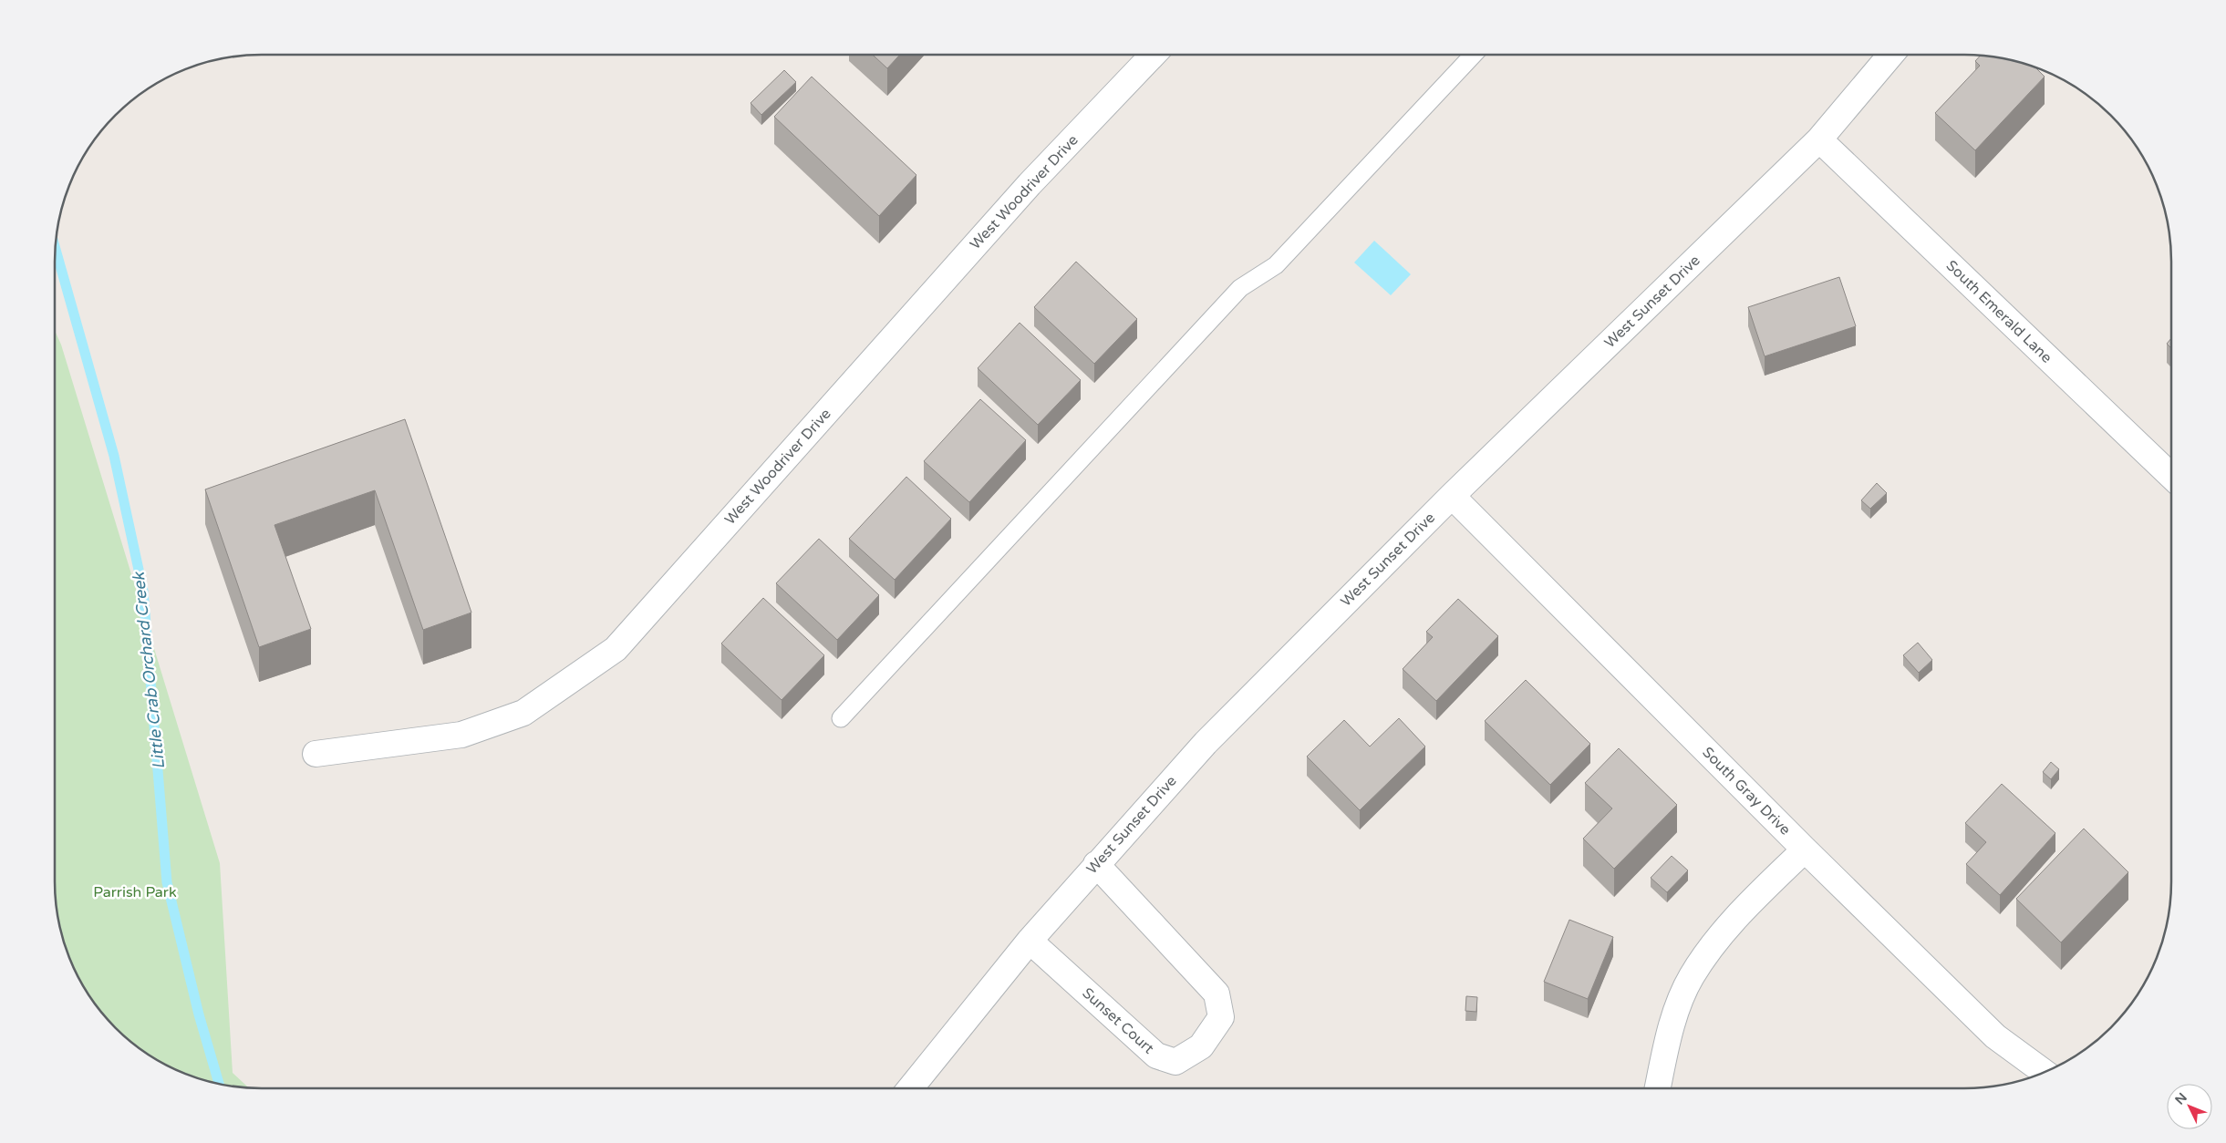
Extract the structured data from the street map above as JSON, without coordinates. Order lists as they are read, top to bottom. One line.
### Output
{"streets":{"street":["West Woodriver Drive","West Sunset Drive","South Emerald Lane","South Gray Drive","Sunset Court"]},"crossings":[["West Sunset Drive","South Emerald Lane"],["West Sunset Drive","South Gray Drive"],["West Sunset Drive","Sunset Court"]],"water":["Little Crab Orchard Creek"],"parks":["Parrish Park"],"north":"top left"}
